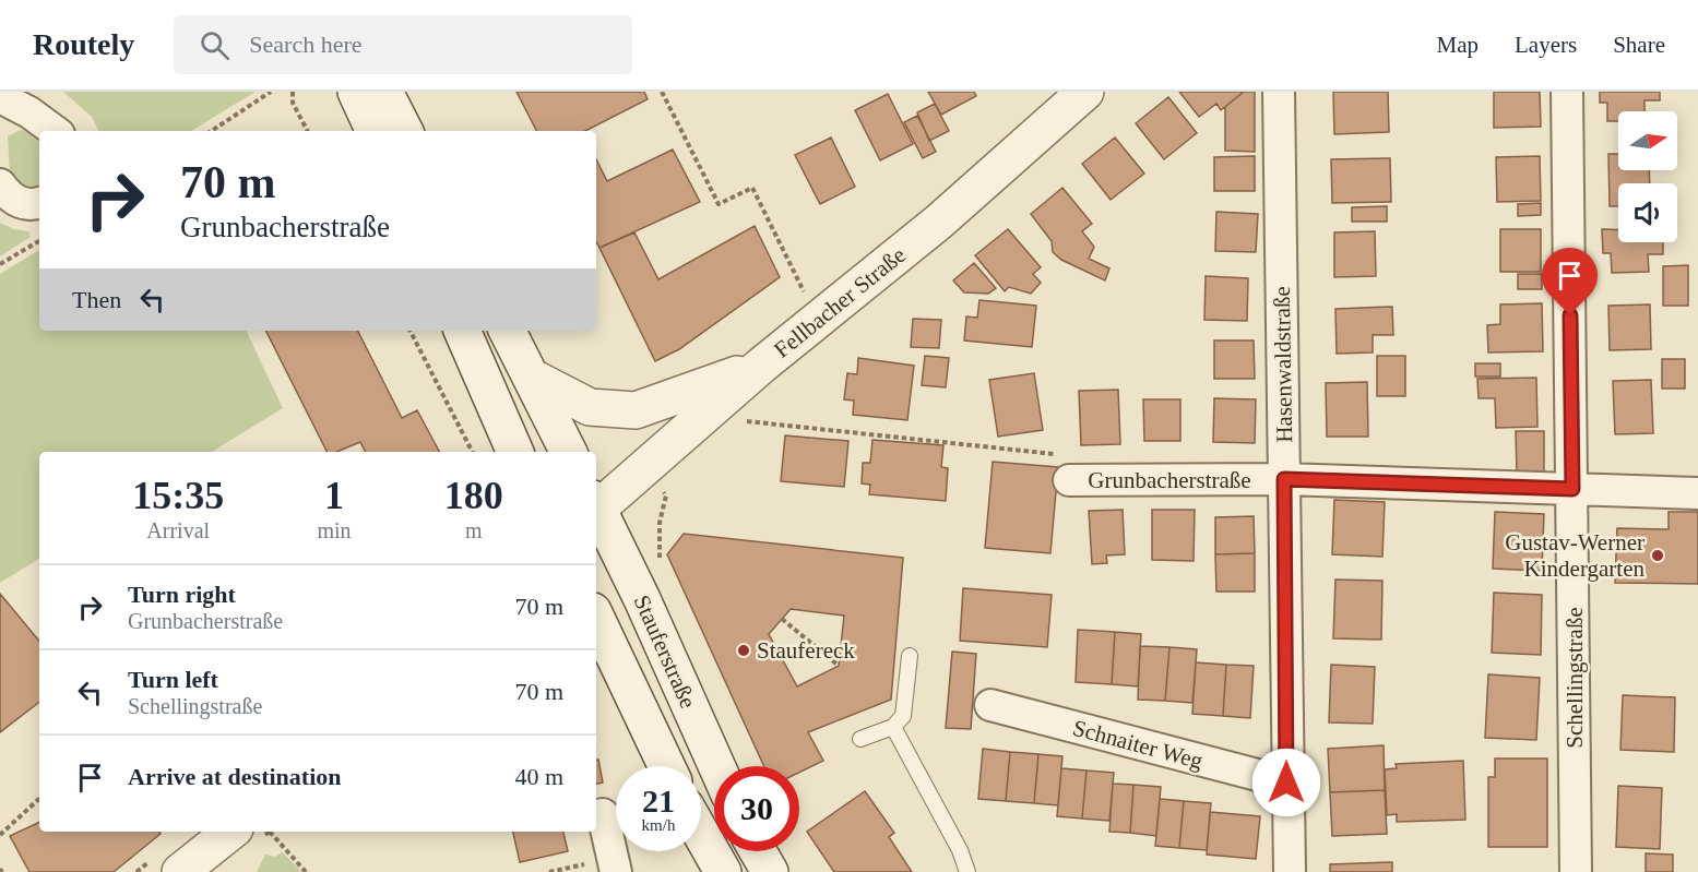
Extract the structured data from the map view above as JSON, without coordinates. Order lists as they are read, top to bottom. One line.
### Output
{"streets":{"main road":["Fellbacher Straße","Stauferstraße"],"street":["Hasenwaldstraße","Grunbacherstraße","Schellingstraße","Schnaiter Weg"]},"crossings":[["Fellbacher Straße","Grunbacherstraße"],["Hasenwaldstraße","Grunbacherstraße"],["Hasenwaldstraße","Schnaiter Weg"],["Grunbacherstraße","Schellingstraße"]],"places":["Gustav-Werner Kindergarten","Staufereck"],"north":"right","page":{"header":"Routely","search":"Search here","nav":["Map","Layers","Share"],"turn":["70 m","Grunbacherstraße"],"then":"Then","eta":["15:35","Arrival","1","min","180","m"],"list":[{"name":"Turn right","note":"Grunbacherstraße","value":"70 m"},{"name":"Turn left","note":"Schellingstraße","value":"70 m"},{"name":"Arrive at destination","value":"40 m"}],"speed":"21 km/h","limit":"30"}}
